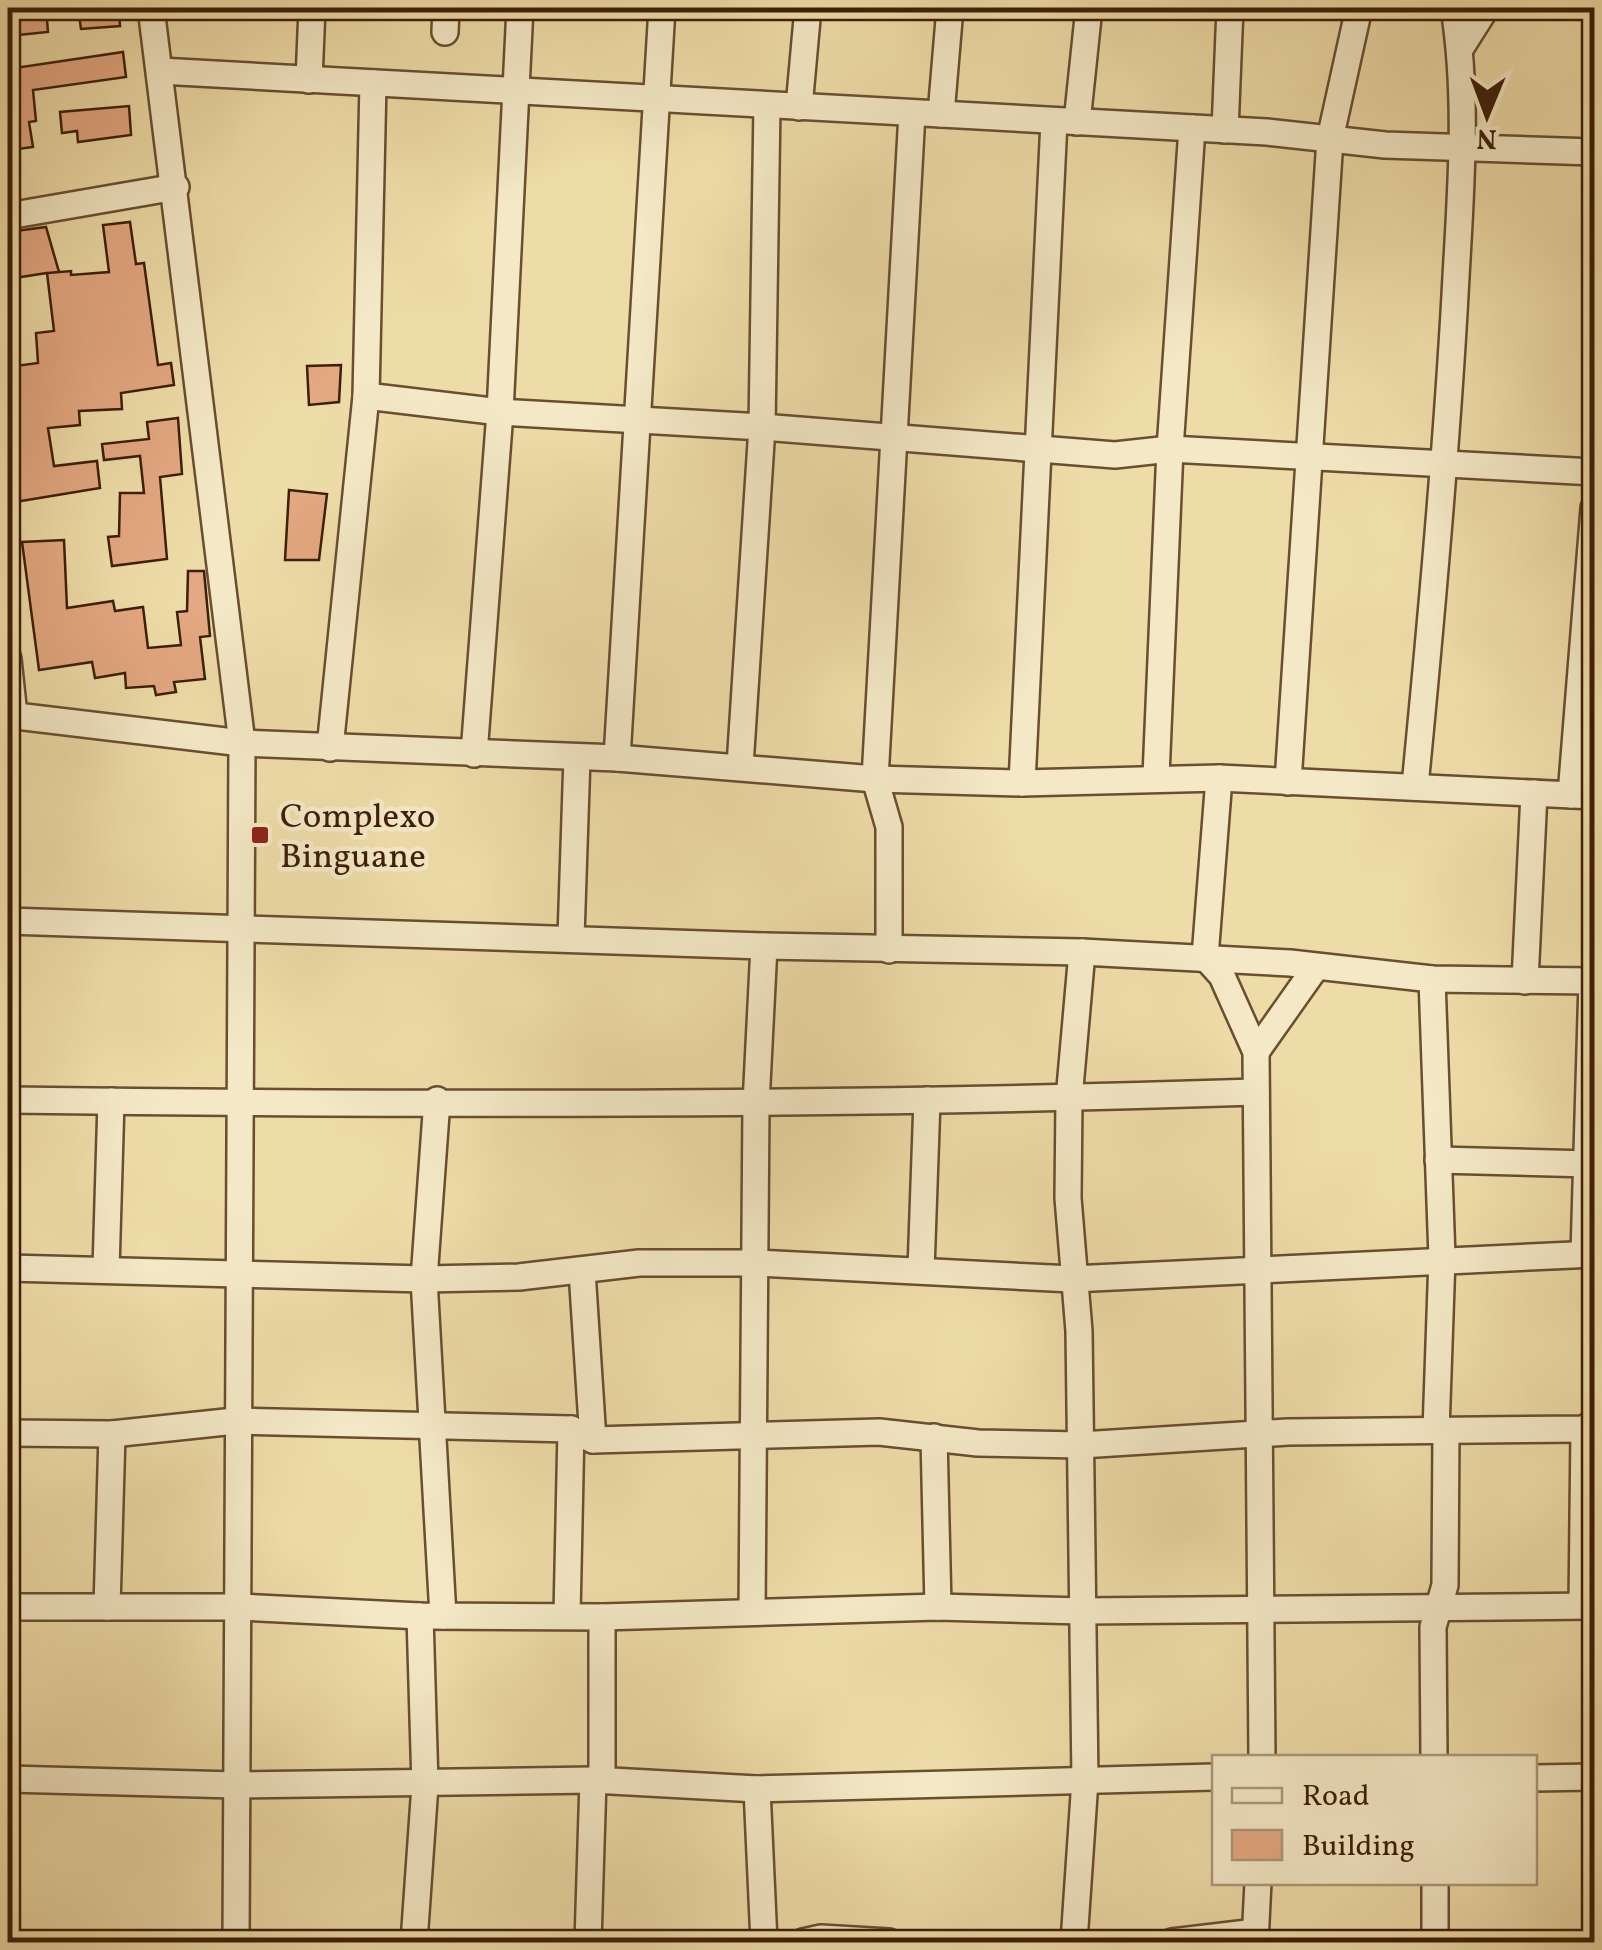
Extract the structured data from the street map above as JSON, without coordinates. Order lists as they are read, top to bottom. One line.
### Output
{"places":{"transit":["Complexo Binguane"]},"legend":["Road","Building"],"north":"bottom"}
